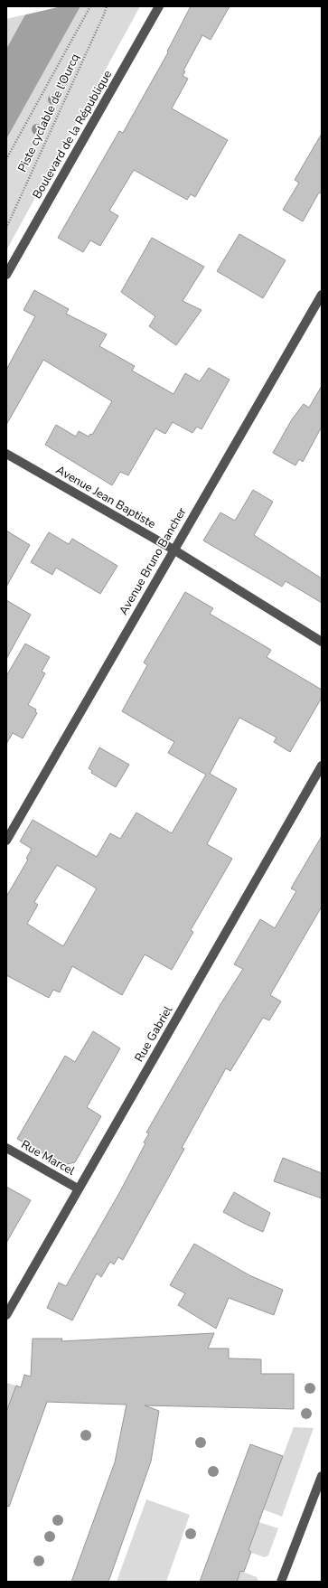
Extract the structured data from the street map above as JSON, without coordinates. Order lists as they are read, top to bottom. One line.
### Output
{"streets":{"street":["Boulevard de la République","Avenue Jean Baptiste","Avenue Bruno Bancher","Rue Gabriel","Rue Marcel"],"path":["Piste cyclable de l'Ourcq"]},"crossings":[["Avenue Jean Baptiste","Avenue Bruno Bancher"],["Rue Gabriel","Rue Marcel"]]}
